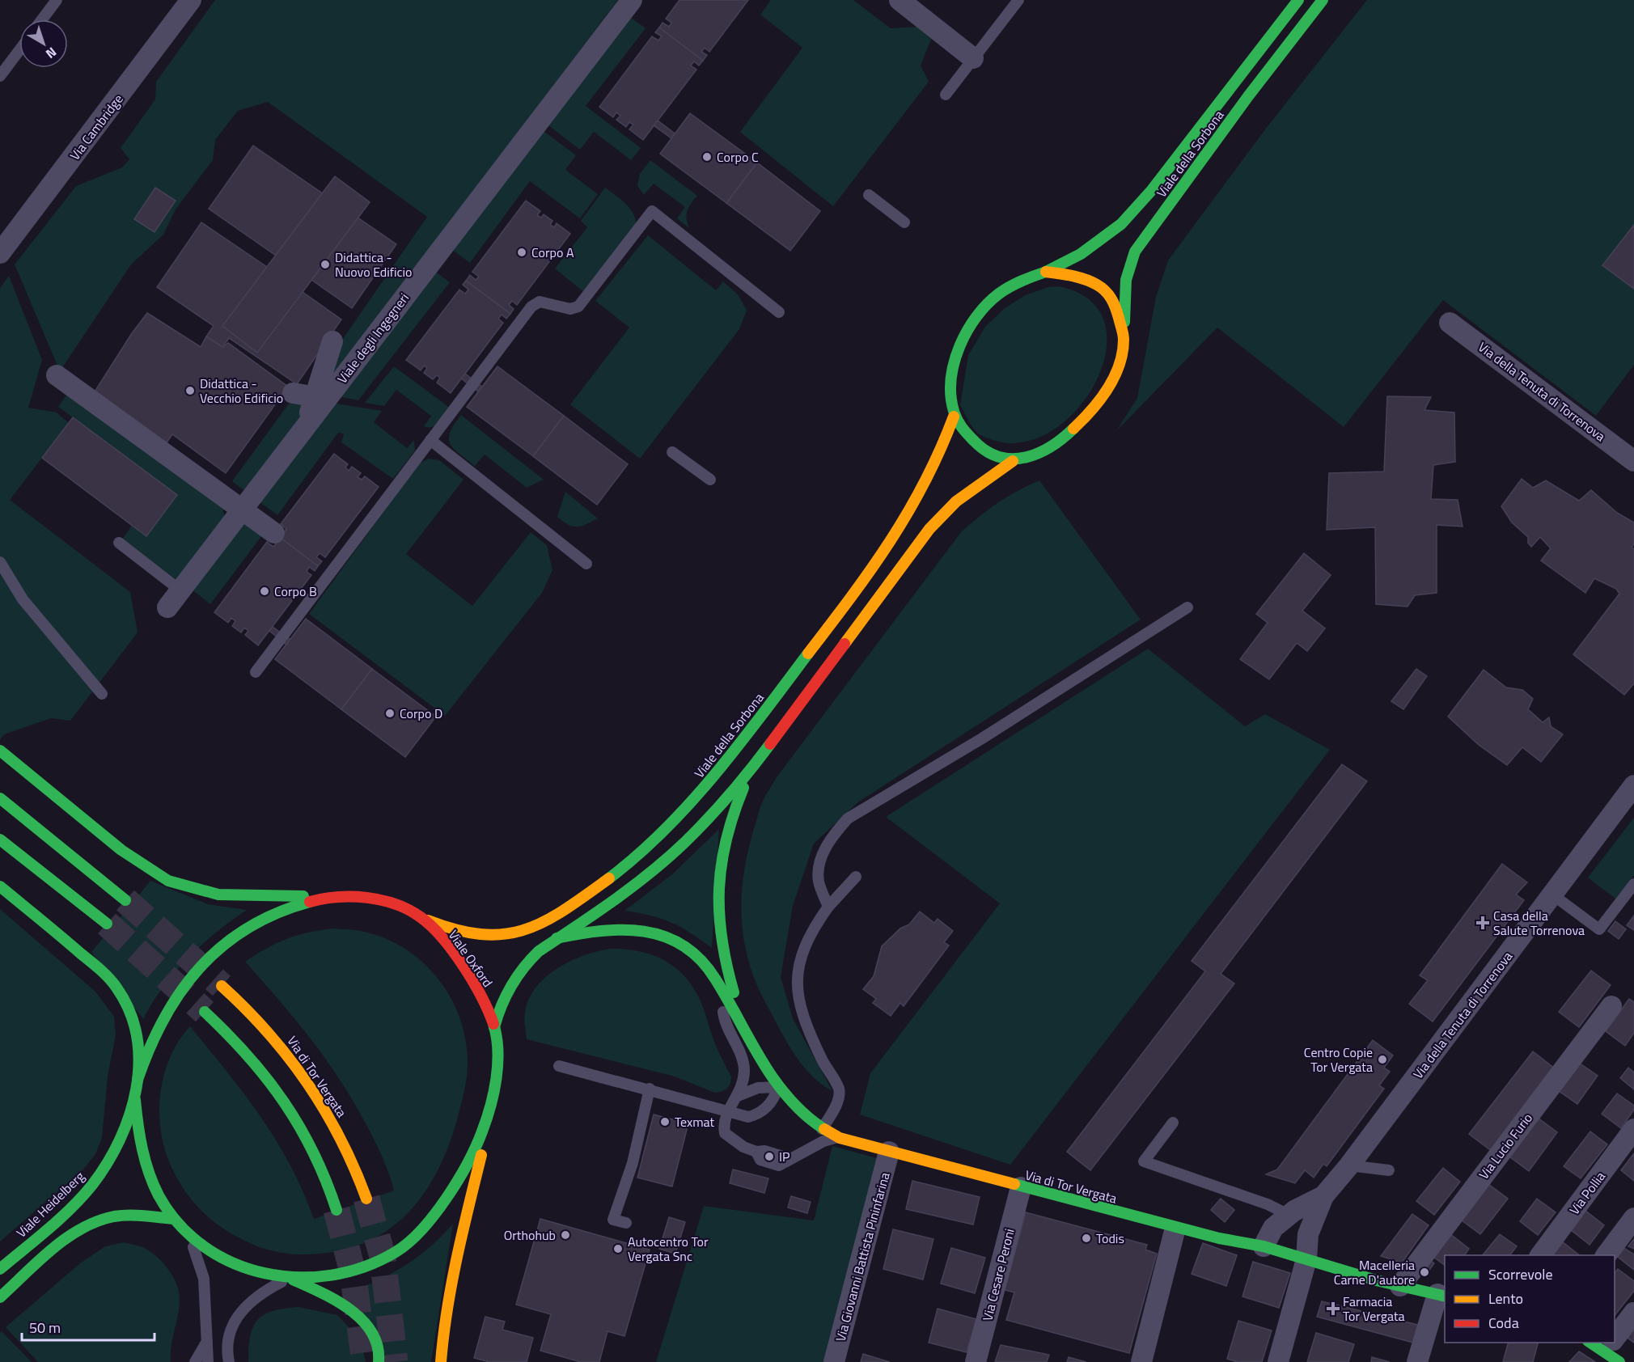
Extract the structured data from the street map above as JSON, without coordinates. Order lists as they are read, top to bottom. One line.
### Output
{"streets":{"street":["Via Cambridge","Viale della Sorbona","Viale degli Ingegneri","Via della Tenuta di Torrenova","Viale Oxford","Via di Tor Vergata","Via Lucio Furio","Via Pollia","Viale Heidelberg","Via Giovanni Battista Pininfarina","Via Cesare Peroni"]},"crossings":[["Viale della Sorbona","Viale Oxford"],["Via della Tenuta di Torrenova","Via di Tor Vergata"],["Via di Tor Vergata","Via Lucio Furio"],["Via di Tor Vergata","Via Giovanni Battista Pininfarina"],["Via di Tor Vergata","Via Cesare Peroni"]],"places":{"other":["Corpo C","Corpo A","Didattica - Nuovo Edificio","Didattica - Vecchio Edificio","Corpo B","Corpo D","Centro Copie Tor Vergata","Texmat","IP","Orthohub","Todis","Autocentro Tor Vergata Snc","Macelleria Carne D'autore"],"health":["Casa della Salute Torrenova","Farmacia Tor Vergata"]},"legend":["Scorrevole","Lento","Coda"],"scale_bar":"50 m","north":"bottom right"}
